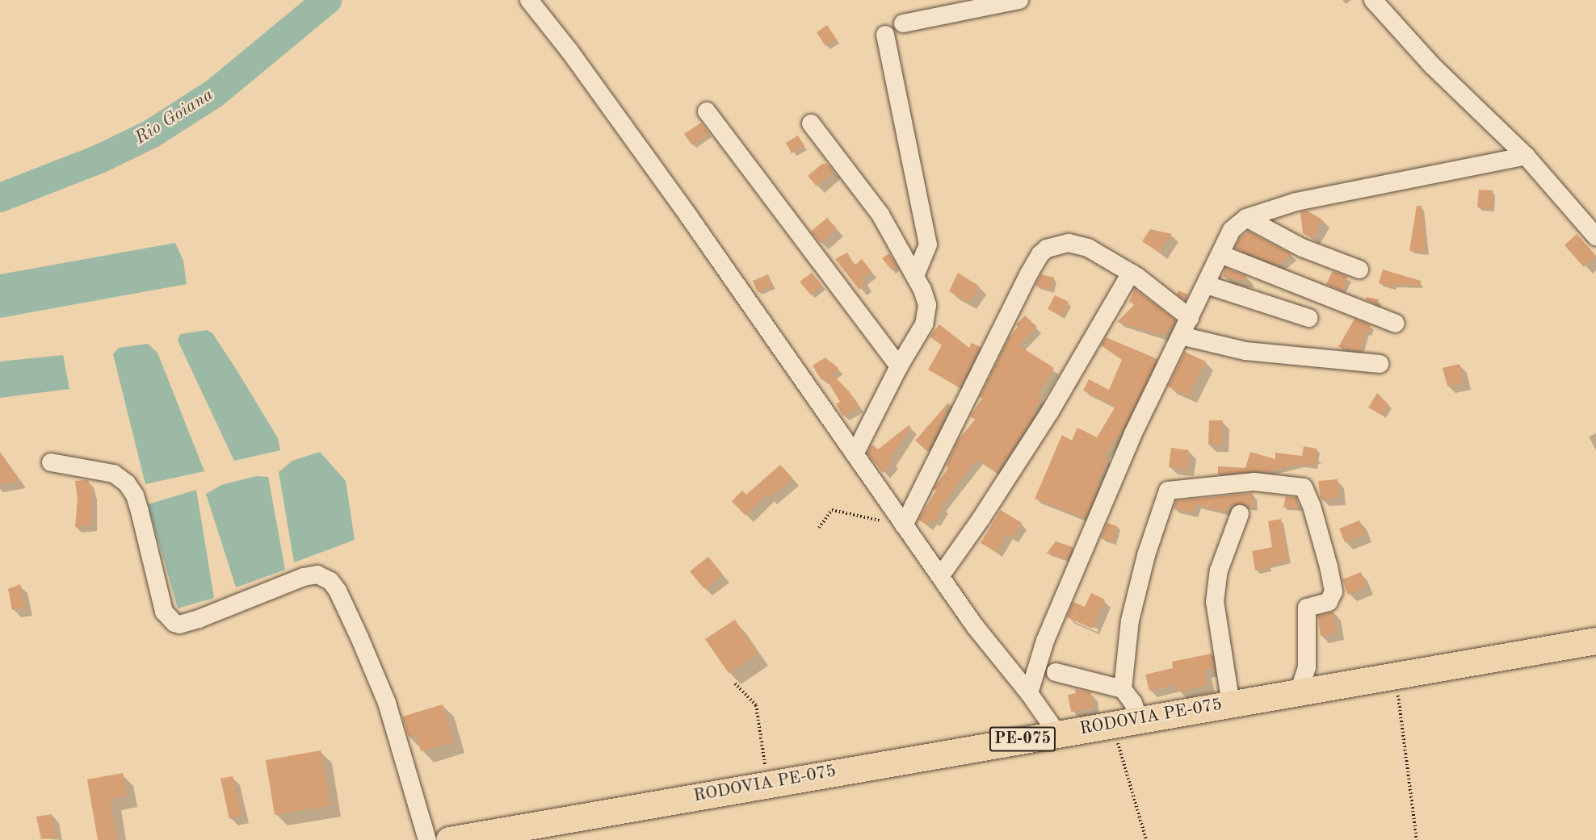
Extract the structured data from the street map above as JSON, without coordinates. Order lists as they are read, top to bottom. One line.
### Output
{"streets":{"main road":["RODOVIA PE-075","PE-075"]},"water":["Rio Goiana"]}
